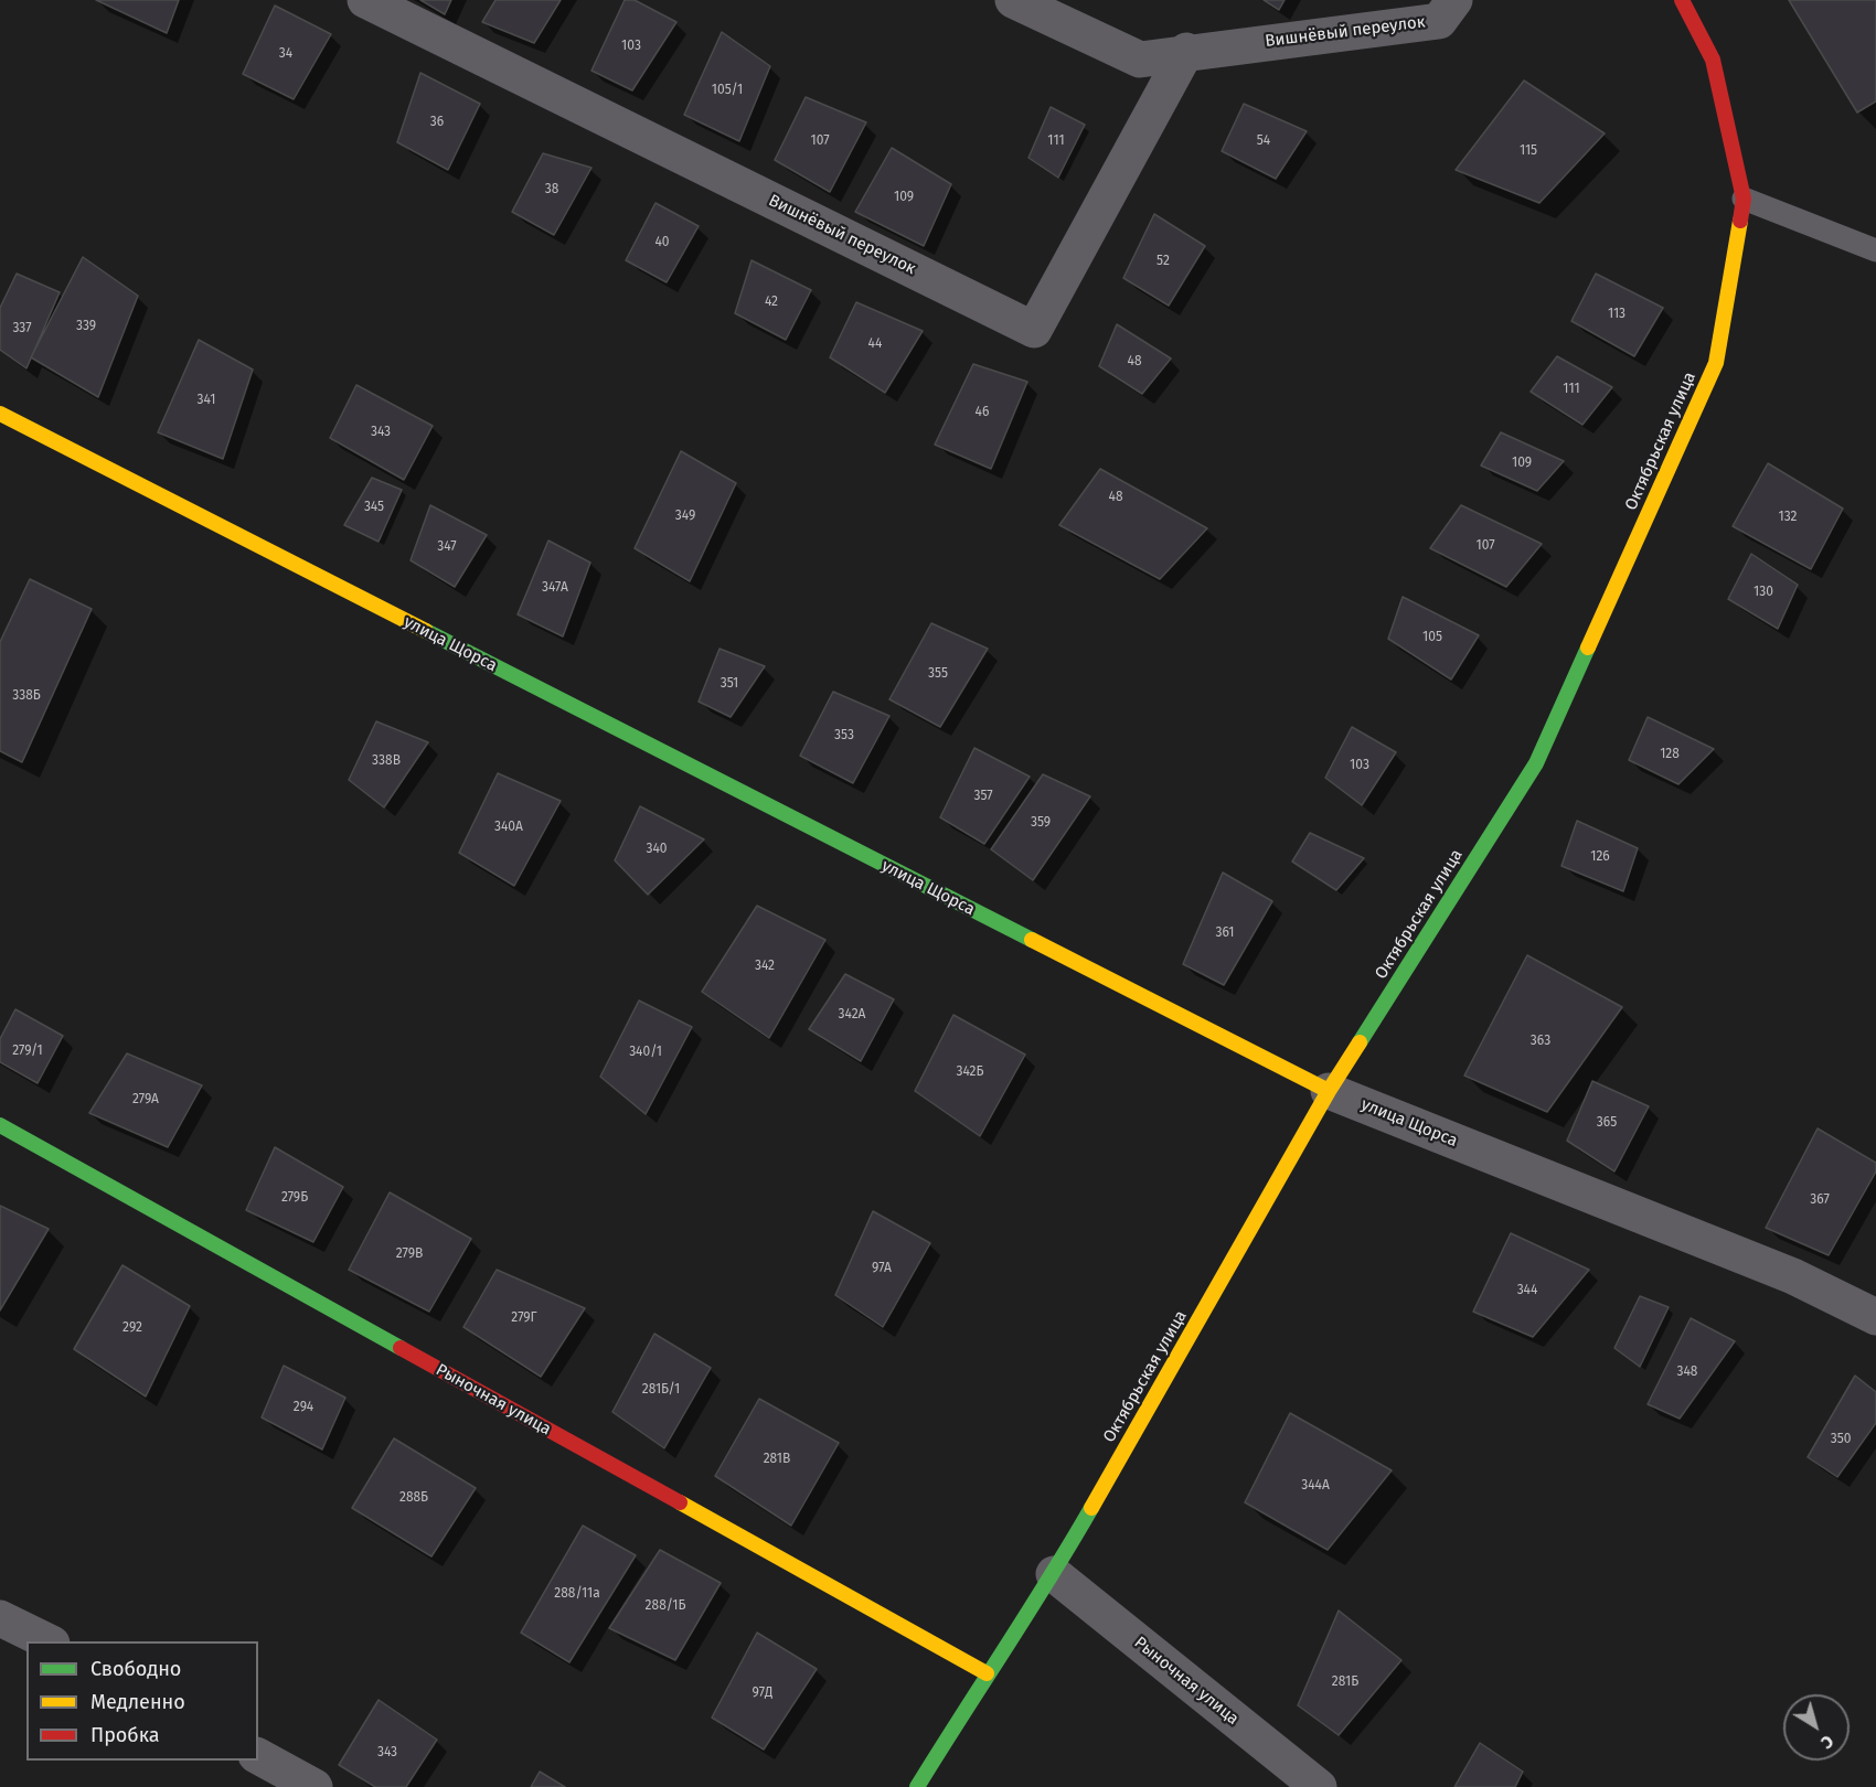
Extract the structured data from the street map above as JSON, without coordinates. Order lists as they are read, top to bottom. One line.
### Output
{"streets":{"street":["Вишнёвый переулок","Октябрьская улица","улица Щорса","Рыночная улица"]},"crossings":[["Октябрьская улица","улица Щорса"],["Октябрьская улица","Рыночная улица"]],"house_numbers":["103","34","105/1","36","107","111","54","115","38","109","40","52","42","113","339","337","44","48","111","341","46","343","109","48","345","349","132","107","347","347А","130","105","355","351","338Б","353","128","338В","103","357","359","340А","340","126","361","342","342А","363","279/1","340/1","342Б","279А","365","279Б","367","279В","97А","344","279Г","292","348","281Б/1","294","350","281В","344А","288Б","288/11а","288/1Б","281Б","97Д","343"],"legend":["Свободно","Медленно","Пробка"],"north":"bottom right"}
